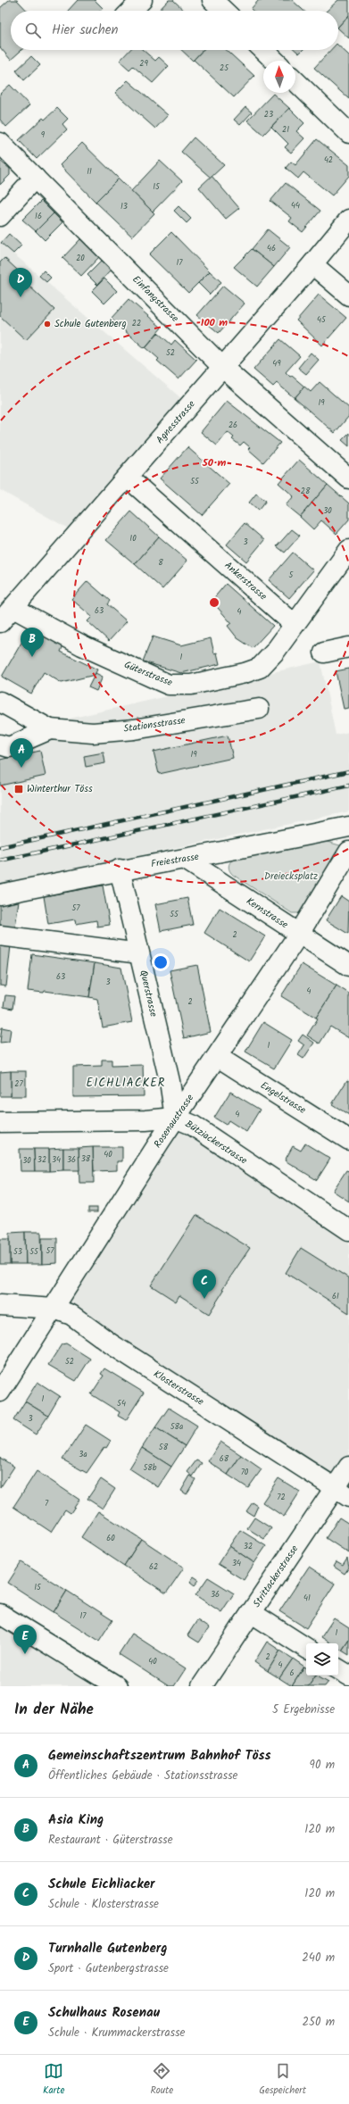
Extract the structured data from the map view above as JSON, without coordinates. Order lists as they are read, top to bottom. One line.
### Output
{"streets":{"street":["Einfangstrasse","Agnesstrasse","Ankerstrasse","Güterstrasse","Stationsstrasse","Freiestrasse","Kernstrasse","Querstrasse","Engelstrasse","Rosenaustrasse","Bütziackerstrasse","Klosterstrasse","Strittackerstrasse"]},"crossings":[["Einfangstrasse","Agnesstrasse"],["Agnesstrasse","Ankerstrasse"],["Agnesstrasse","Güterstrasse"],["Ankerstrasse","Güterstrasse"],["Freiestrasse","Kernstrasse"],["Freiestrasse","Querstrasse"],["Kernstrasse","Rosenaustrasse"],["Querstrasse","Rosenaustrasse"],["Querstrasse","Bütziackerstrasse"],["Engelstrasse","Rosenaustrasse"],["Rosenaustrasse","Bütziackerstrasse"],["Rosenaustrasse","Klosterstrasse"],["Klosterstrasse","Strittackerstrasse"]],"districts":["EICHLIACKER"],"parks":["Dreiecksplatz"],"places":{"other":["Schule Gutenberg"],"transit":["Winterthur Töss"]},"house_numbers":["29","25","23","21","9","42","11","15","44","13","16","46","20","17","45","22","52","49","19","26","55","28","30","10","3","8","5","63","4","1","19","57","55","2","63","3","4","2","1","27","4","40","38","32","34","36","30","57","53","55","61","52","1","54","3","58a","58","3a","68","58b","70","72","7","60","32","34","62","15","36","41","17","1","2","40","4","6"],"north":"top","page":{"search":"Hier suchen","pins":["D","B","A","C","E"],"heading":["In der Nähe","5 Ergebnisse"],"list":[{"mark":"A","name":"Gemeinschaftszentrum Bahnhof Töss","note":"Öffentliches Gebäude · Stationsstrasse","value":"90 m"},{"mark":"B","name":"Asia King","note":"Restaurant · Güterstrasse","value":"120 m"},{"mark":"C","name":"Schule Eichliacker","note":"Schule · Klosterstrasse","value":"120 m"},{"mark":"D","name":"Turnhalle Gutenberg","note":"Sport · Gutenbergstrasse","value":"240 m"},{"mark":"E","name":"Schulhaus Rosenau","note":"Schule · Krummackerstrasse","value":"250 m"}],"nav":["Karte","Route","Gespeichert"]},"rings":["100 m","50 m"]}
